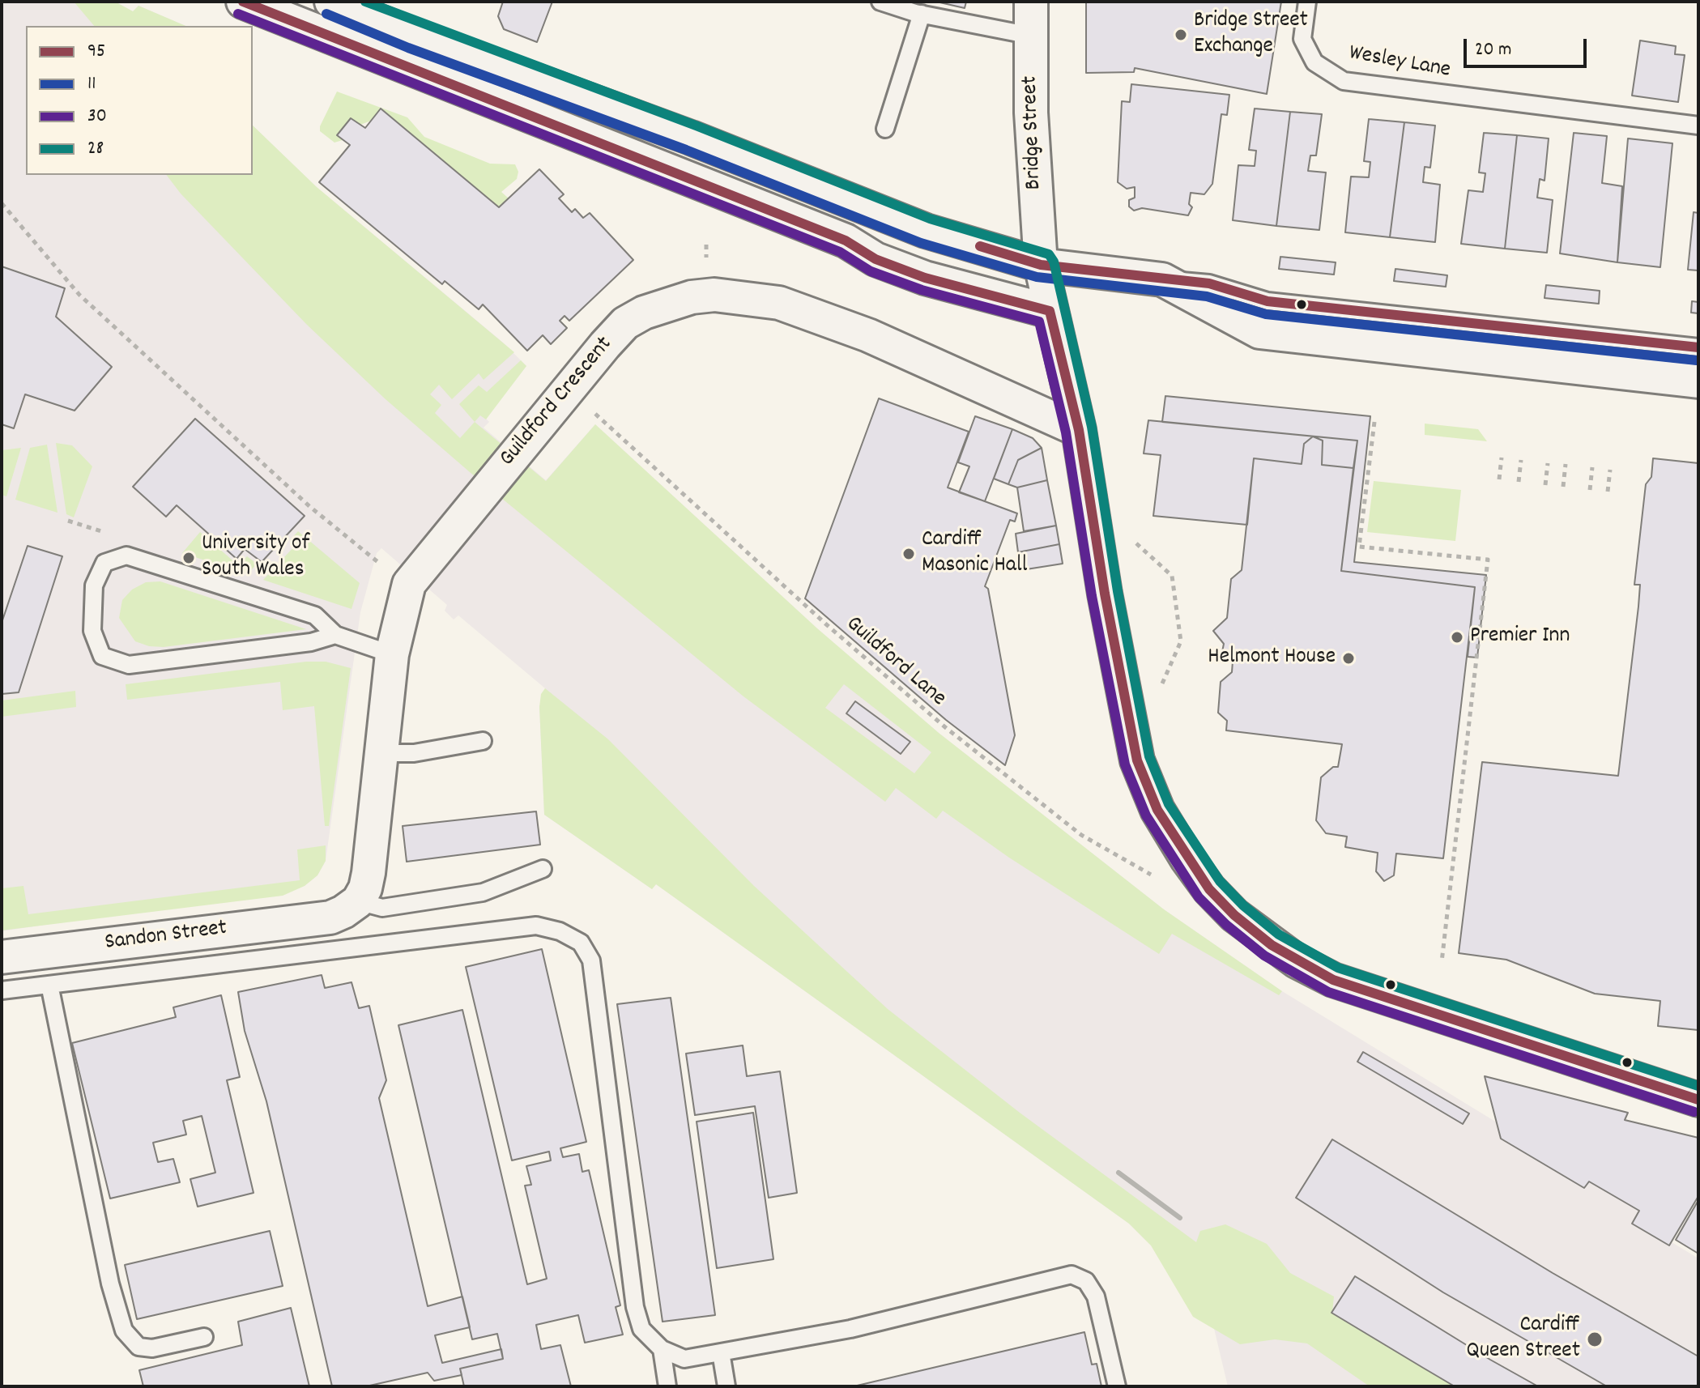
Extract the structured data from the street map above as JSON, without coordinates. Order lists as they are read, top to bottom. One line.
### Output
{"streets":{"street":["Bridge Street","Guildford Crescent","Sandon Street"],"lane":["Wesley Lane"],"path":["Guildford Lane"]},"crossings":[["Bridge Street","Guildford Crescent"],["Guildford Crescent","Guildford Lane"],["Guildford Crescent","Sandon Street"]],"places":["Bridge Street Exchange","Cardiff Masonic Hall","University of South Wales","Premier Inn","Helmont House","Cardiff Queen Street"],"lines":["transit line 95","transit line 28","transit line 11","transit line 30"],"legend":["95","11","30","28"],"scale_bar":"20 m"}
